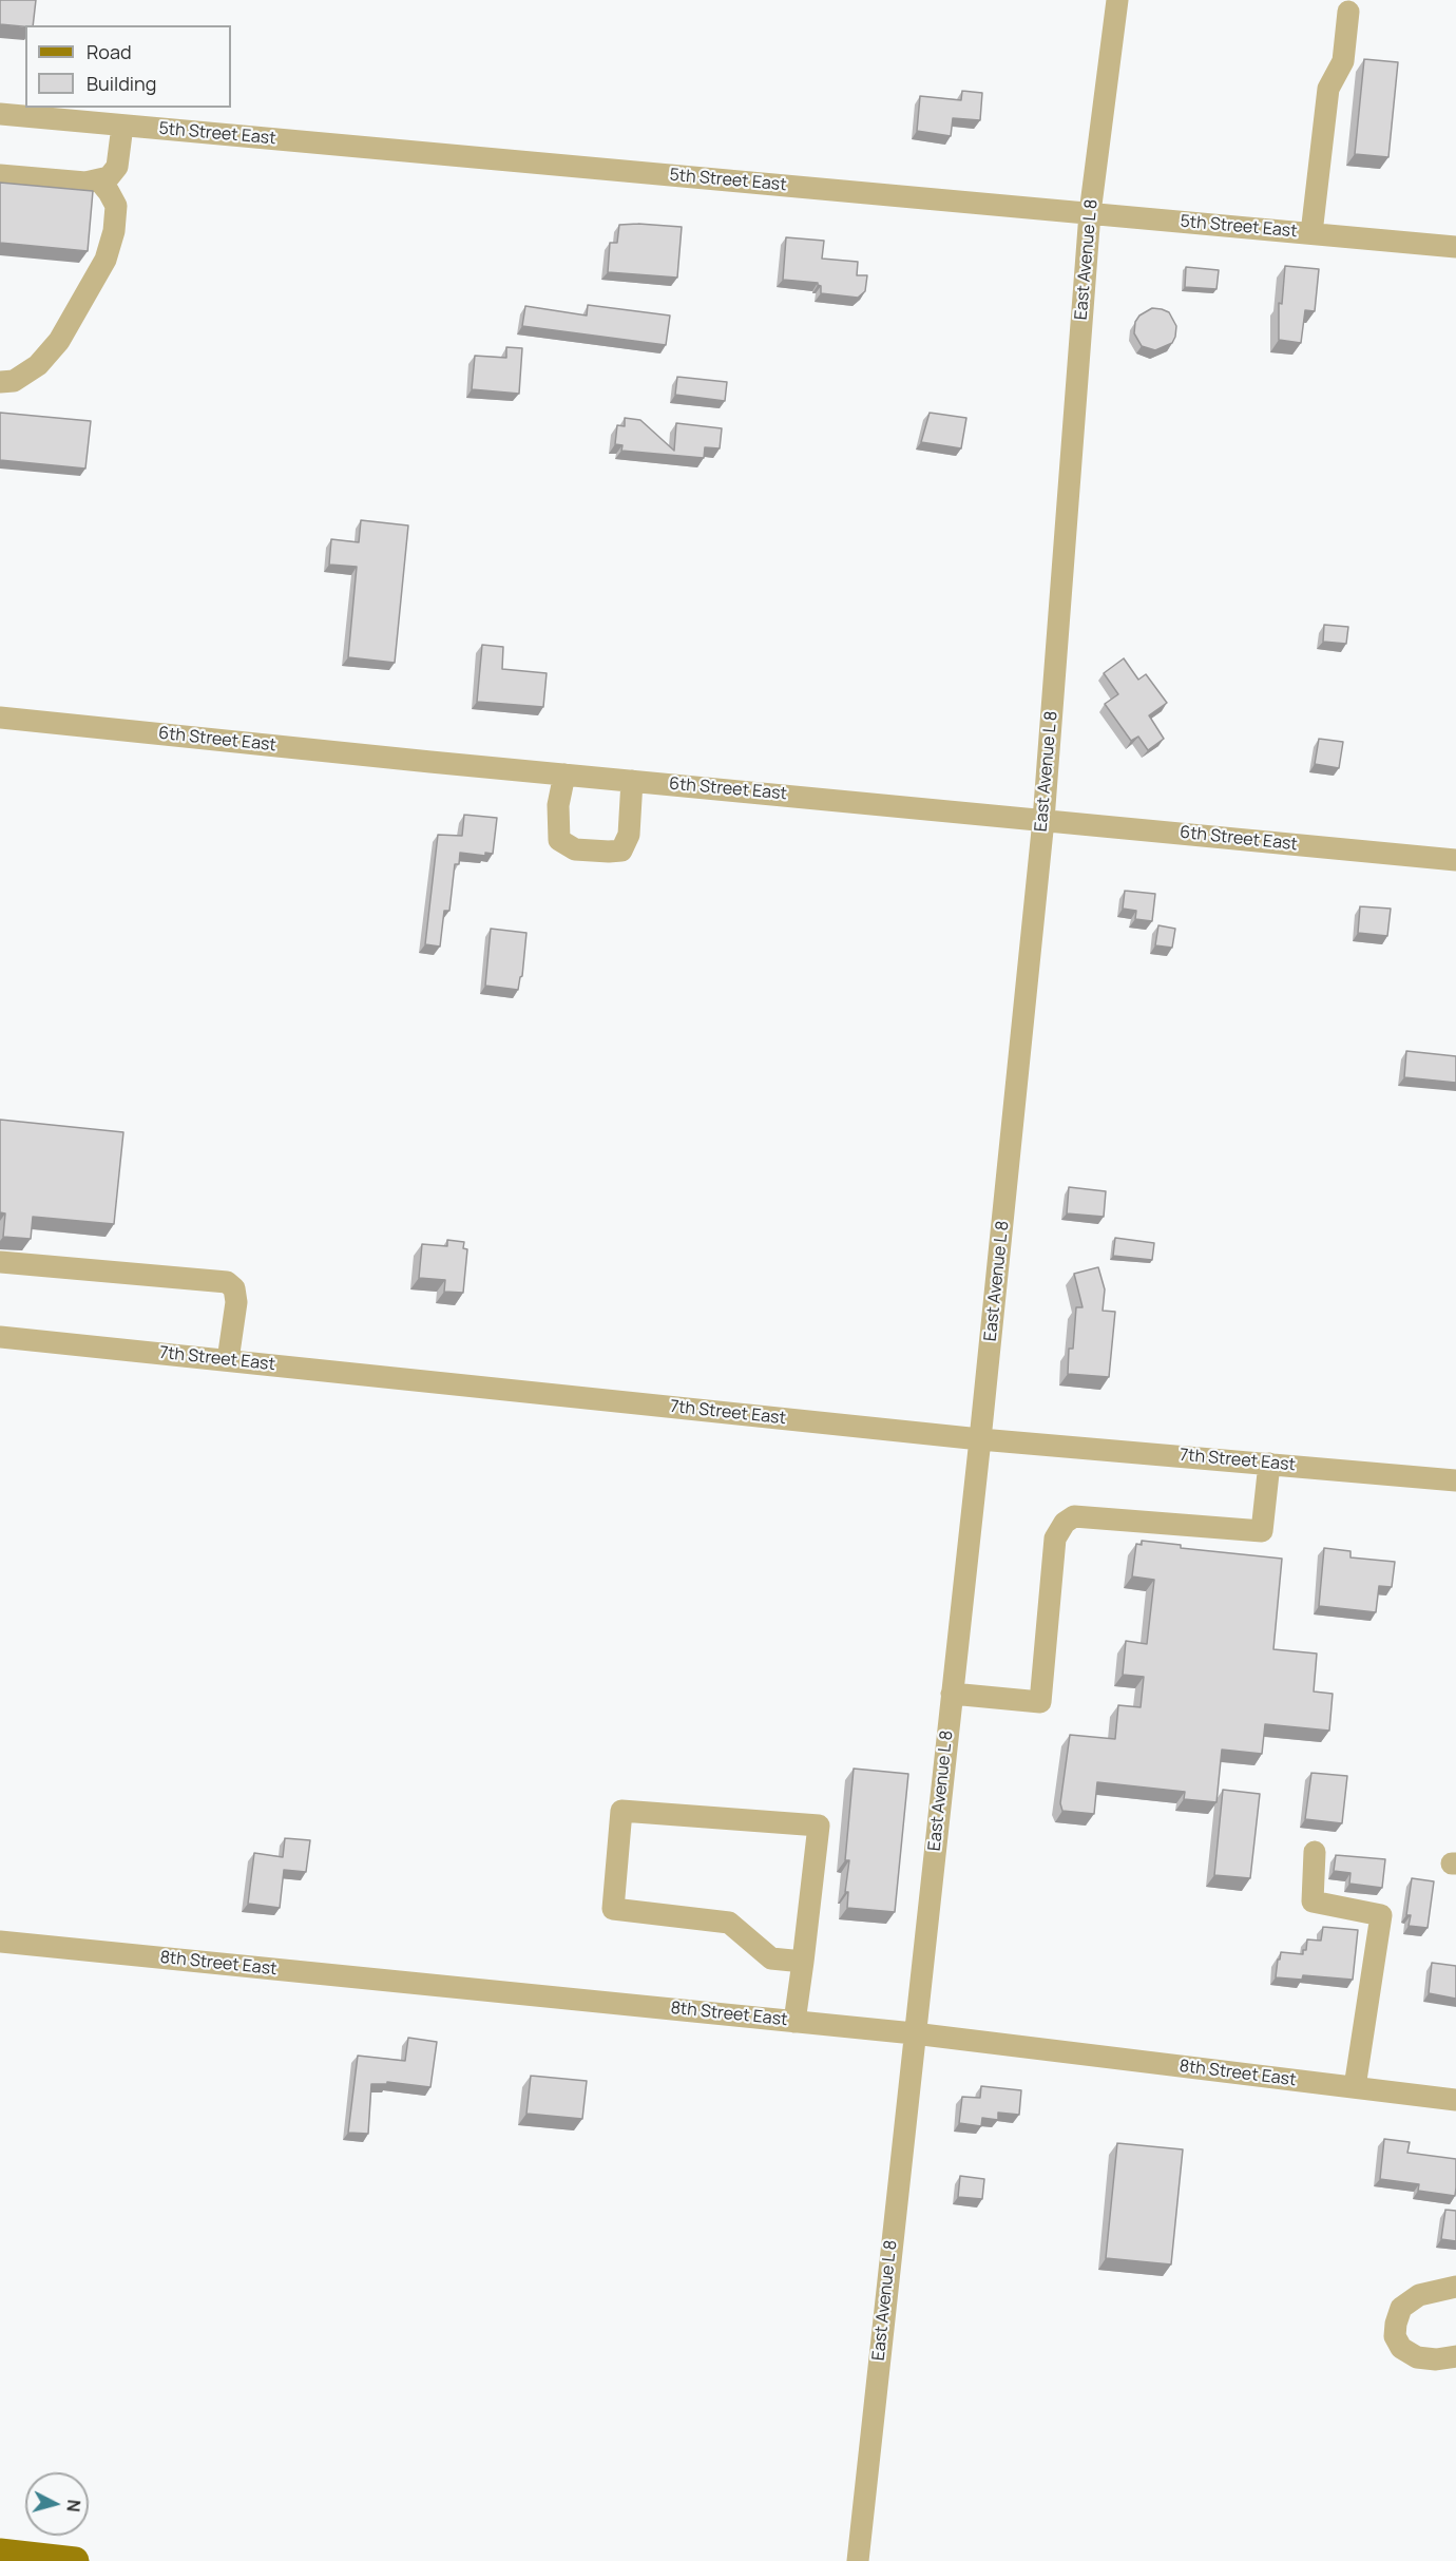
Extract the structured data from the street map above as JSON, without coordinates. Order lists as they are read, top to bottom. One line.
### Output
{"streets":{"street":["5th Street East","East Avenue L 8","6th Street East","7th Street East","8th Street East"]},"crossings":[["5th Street East","East Avenue L 8"],["East Avenue L 8","6th Street East"],["East Avenue L 8","7th Street East"],["East Avenue L 8","8th Street East"]],"legend":["Road","Building"],"north":"right"}
